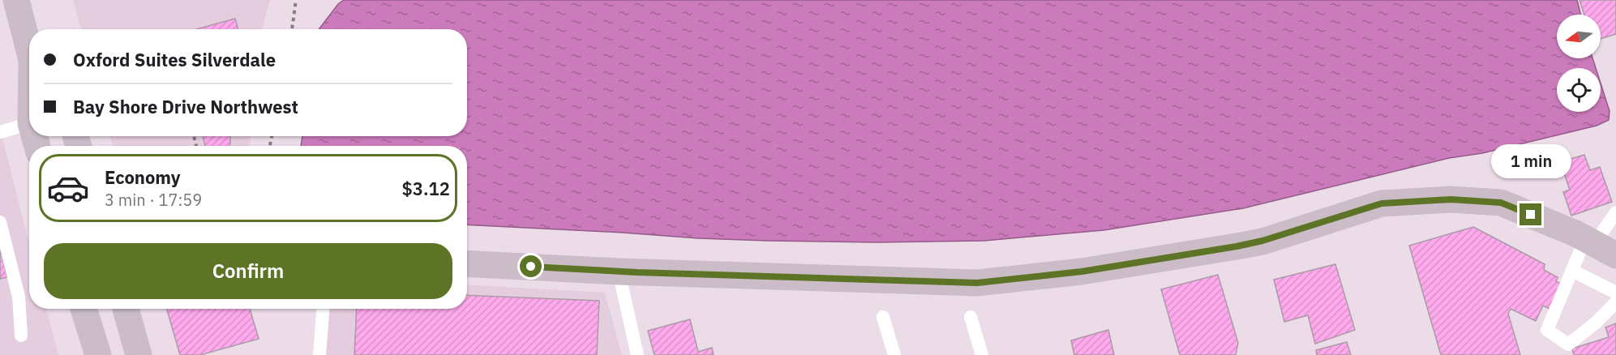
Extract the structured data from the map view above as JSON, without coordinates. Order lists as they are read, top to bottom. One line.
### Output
{"north":"left","page":{"banner":["Oxford Suites Silverdale","Bay Shore Drive Northwest"],"bubble":"1 min","list":[{"name":"Economy","note":"3 min · 17:59","value":"$3.12"}],"buttons":"Confirm"}}
